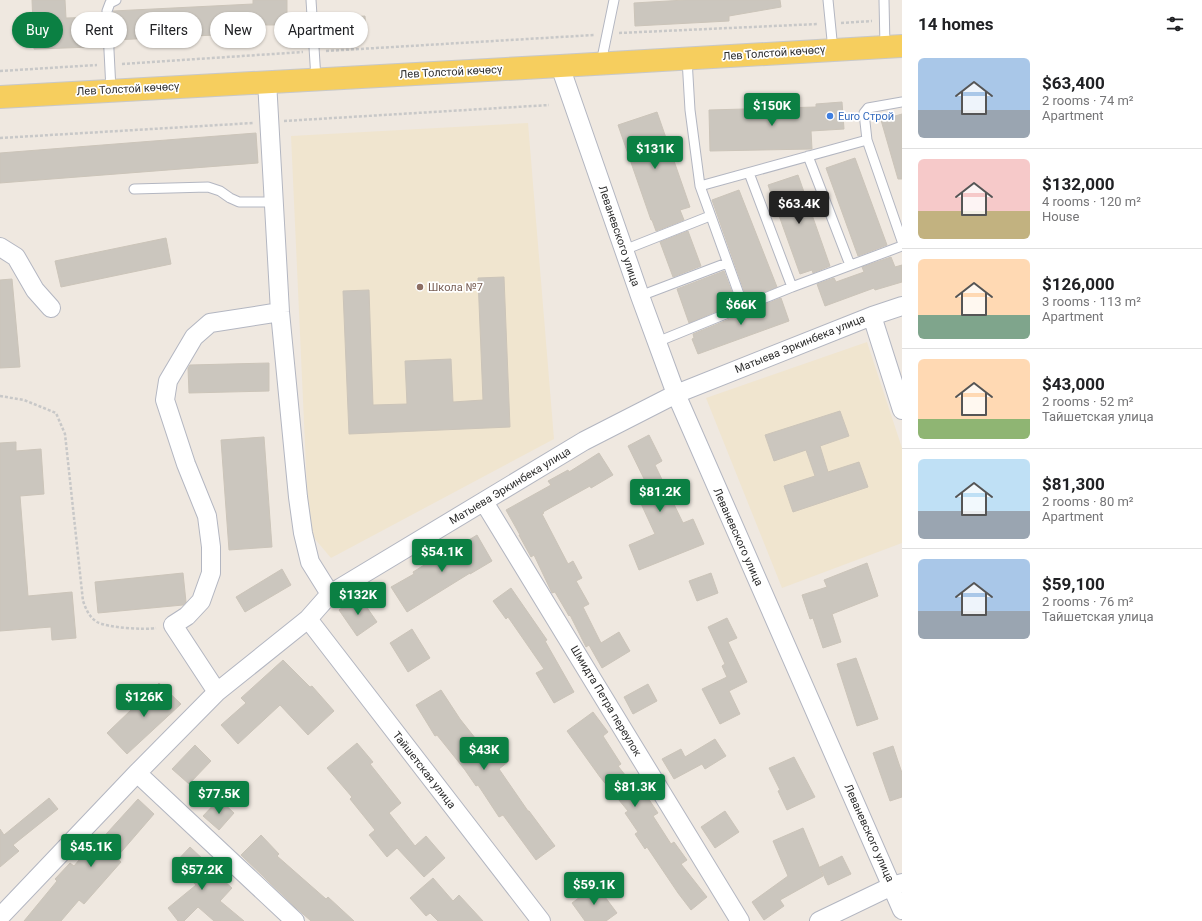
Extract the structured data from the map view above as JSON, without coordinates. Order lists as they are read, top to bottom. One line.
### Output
{"streets":{"main road":["Лев Толстой көчөсү"],"street":["Леваневского улица","Матыева Эркинбека улица","Шмидта Петра переулок","Тайшетская улица"]},"crossings":[["Лев Толстой көчөсү","Леваневского улица"],["Леваневского улица","Матыева Эркинбека улица"],["Матыева Эркинбека улица","Шмидта Петра переулок"],["Матыева Эркинбека улица","Тайшетская улица"]],"places":["Euro Строй","Школа №7"],"page":{"heading":"14 homes","chip":["Buy","Rent","Filters","New","Apartment"],"list":[{"name":"$63,400","note":"2 rooms · 74 m² · Apartment"},{"name":"$132,000","note":"4 rooms · 120 m² · House"},{"name":"$126,000","note":"3 rooms · 113 m² · Apartment"},{"name":"$43,000","note":"2 rooms · 52 m² · Тайшетская улица"},{"name":"$81,300","note":"2 rooms · 80 m² · Apartment"},{"name":"$59,100","note":"2 rooms · 76 m² · Тайшетская улица"}],"price":["$150K","$131K","$63.4K","$66K","$81.2K","$54.1K","$132K","$126K","$43K","$81.3K","$77.5K","$45.1K","$57.2K","$59.1K"]}}
